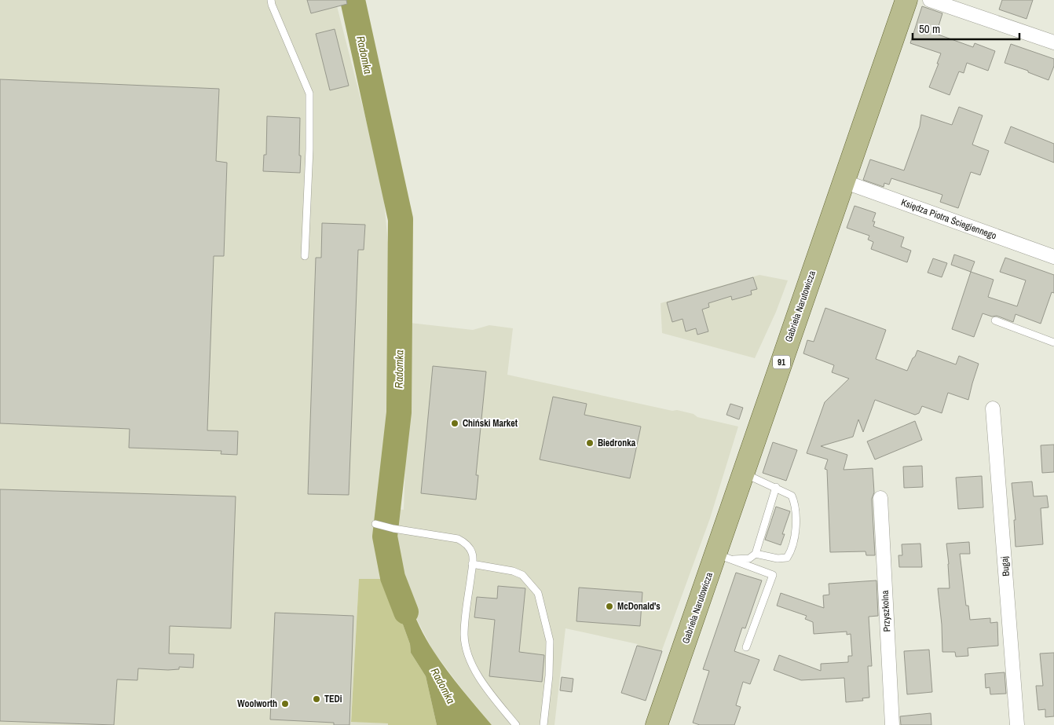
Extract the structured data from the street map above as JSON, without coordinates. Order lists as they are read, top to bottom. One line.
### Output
{"streets":{"main road":["Gabriela Narutowicza","91"],"street":["Księdza Piotra Ściegiennego","Bugaj","Przyszkolna"]},"crossings":[["Księdza Piotra Ściegiennego","Gabriela Narutowicza"]],"water":["Radomka"],"places":["Chiński Market","Biedronka","McDonald's","TEDi","Woolworth"],"scale_bar":"50 m"}
